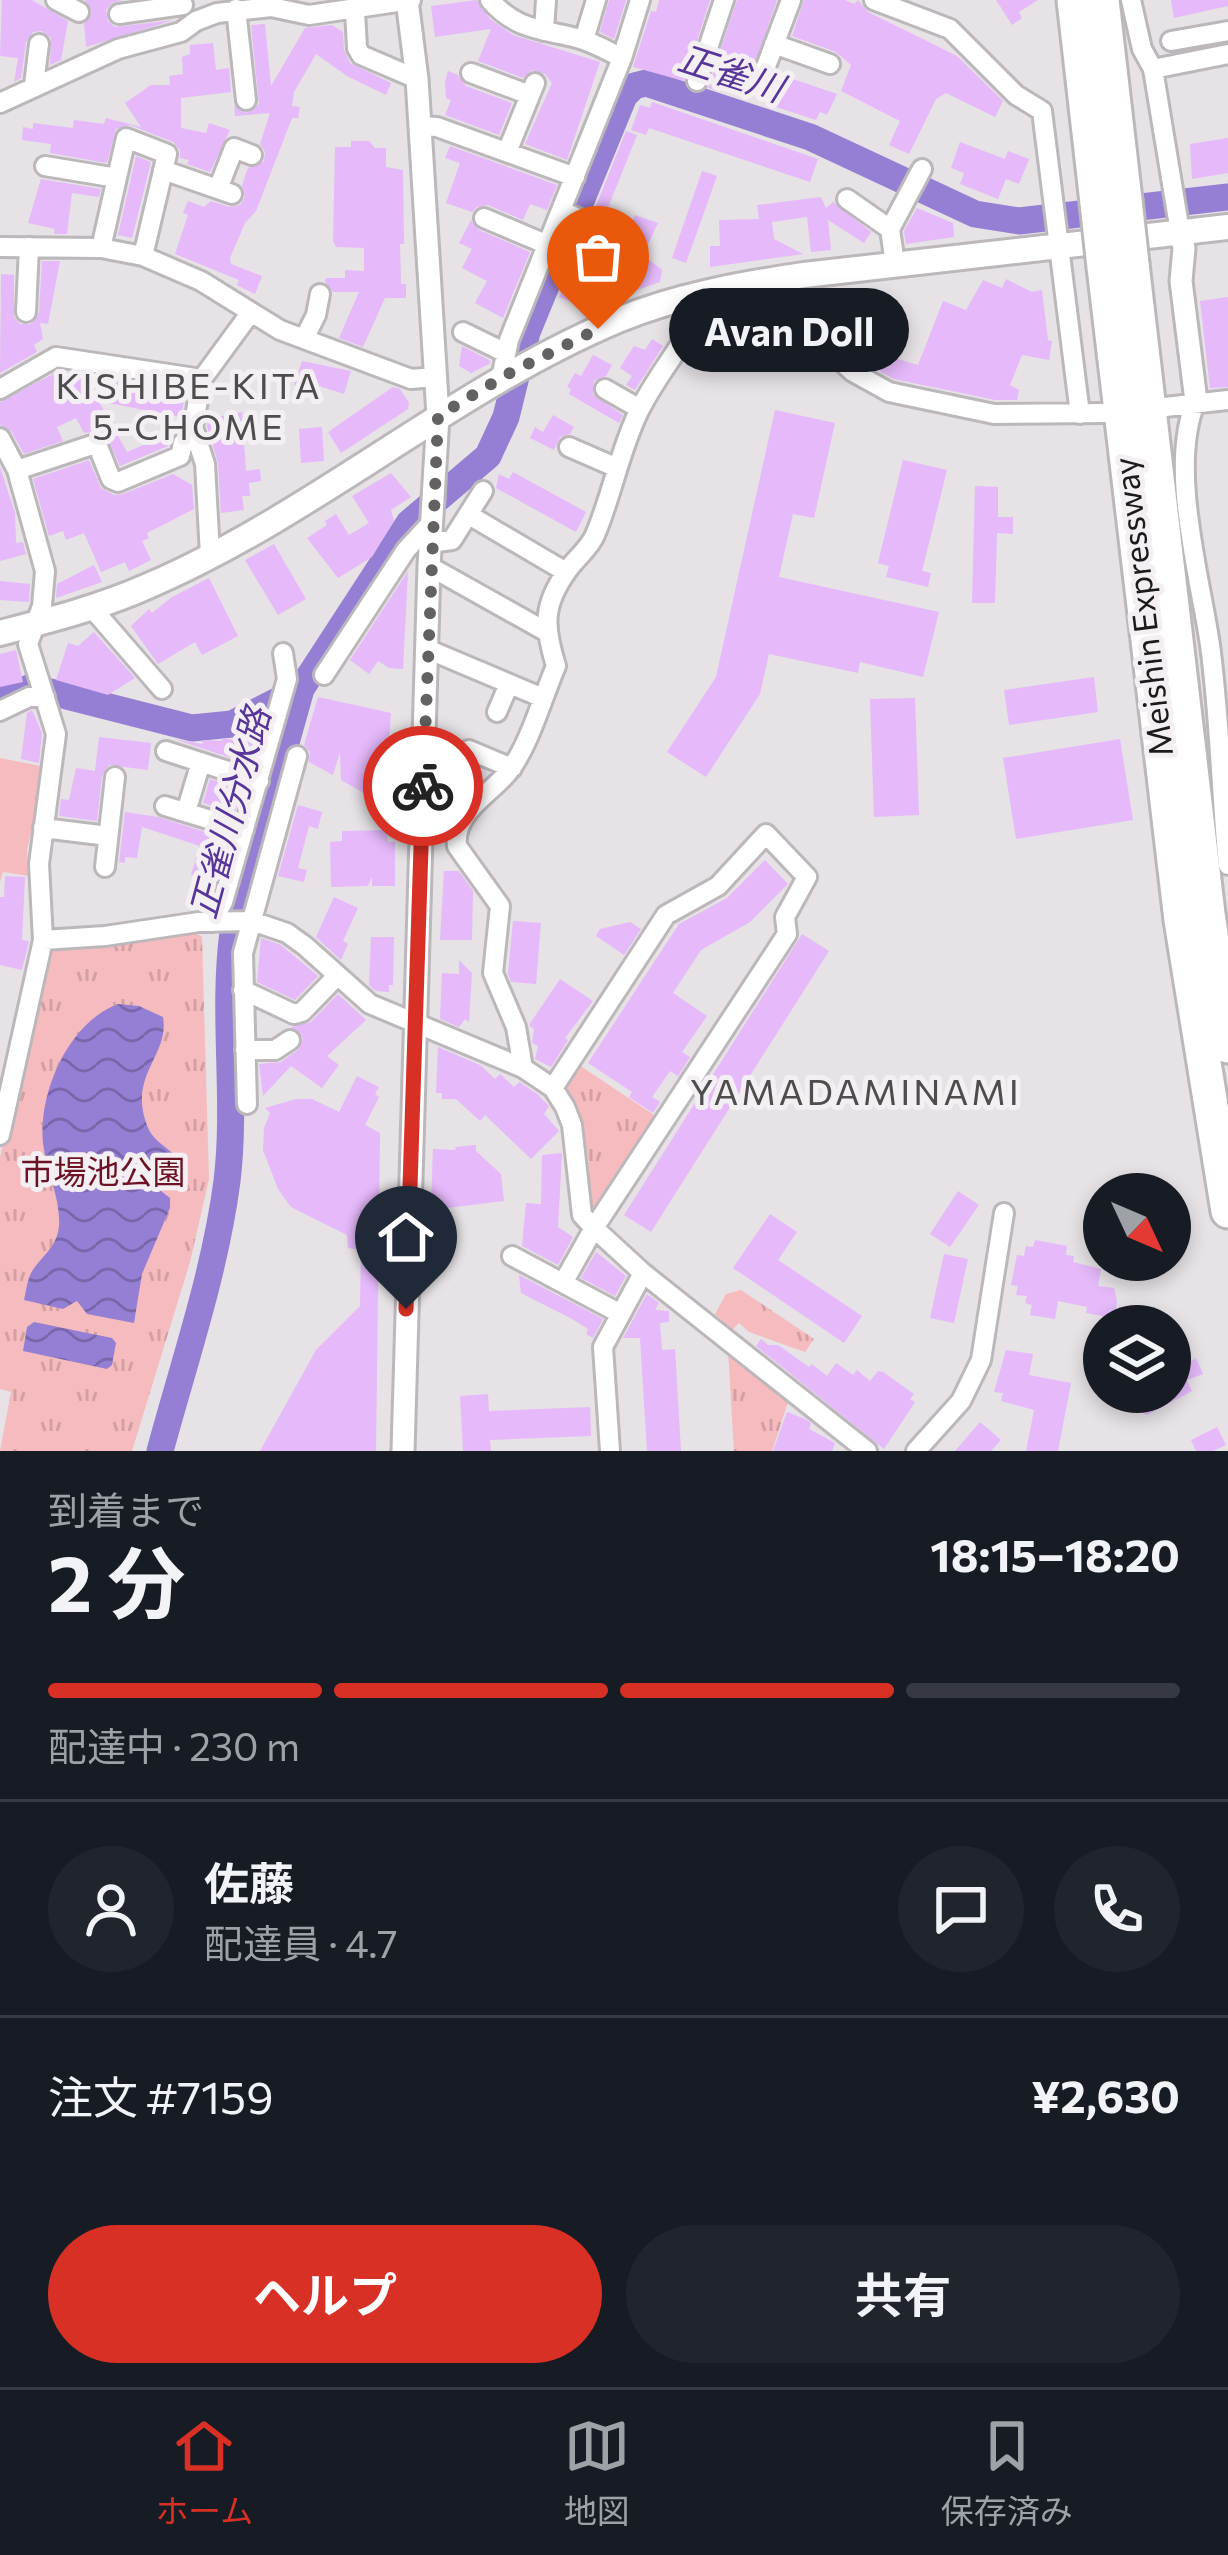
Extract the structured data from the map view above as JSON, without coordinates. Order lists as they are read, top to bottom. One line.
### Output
{"streets":{"highway":["Meishin Expressway"]},"districts":["KISHIBE-KITA 5-CHOME","YAMADAMINAMI"],"water":["正雀川","正雀川分水路"],"parks":["市場池公園"],"places":["Avan Doll"],"north":"bottom right","page":{"bubble":"Avan Doll","heading":["2 分","到着まで","18:15–18:20"],"panel":["佐藤","配達員 · 4.7","注文 #7159","¥2,630"],"bar":"配達中 · 230 m","buttons":["ヘルプ","共有"],"tabs":["ホーム","地図","保存済み"]}}
